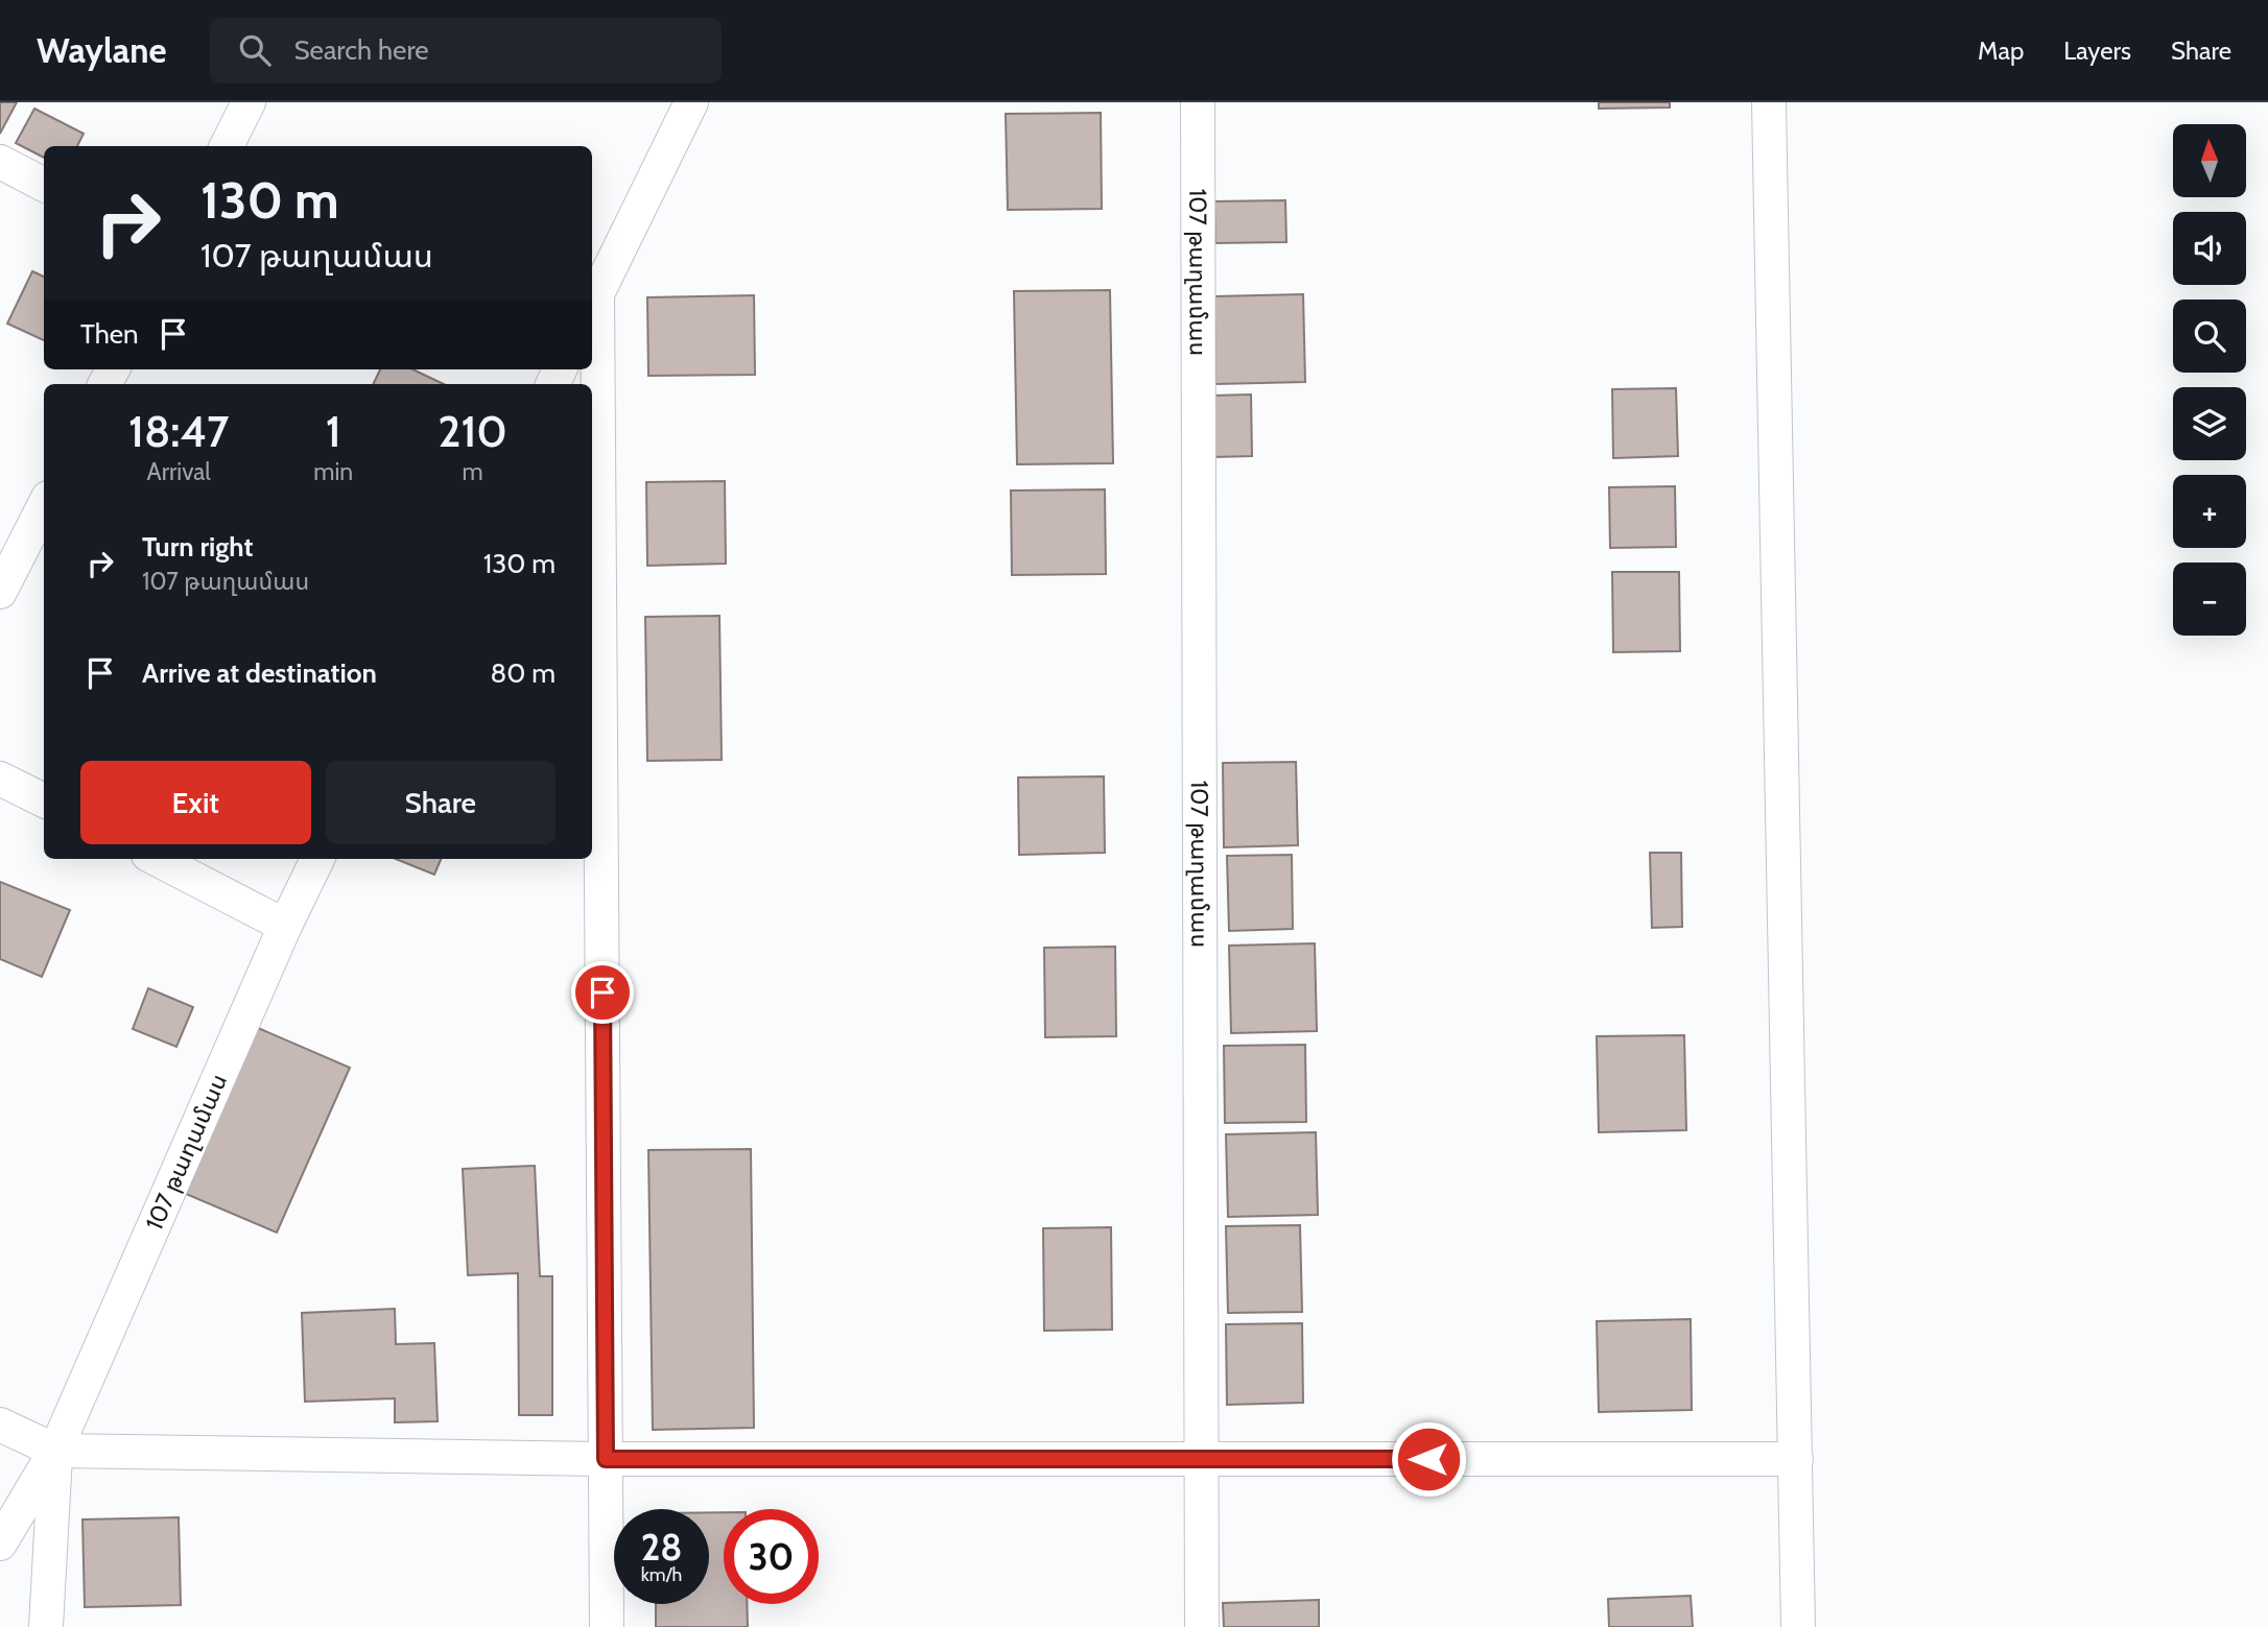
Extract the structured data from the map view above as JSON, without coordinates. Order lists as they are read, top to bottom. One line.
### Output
{"streets":{"street":["107 թաղամաս"]},"north":"top","page":{"header":"Waylane","search":"Search here","nav":["Map","Layers","Share"],"map_buttons":["+","−"],"turn":["130 m","107 թաղամաս"],"then":"Then","eta":["18:47","Arrival","1","min","210","m"],"list":[{"name":"Turn right","note":"107 թաղամաս","value":"130 m"},{"name":"Arrive at destination","value":"80 m"}],"buttons":["Exit","Share"],"speed":"28 km/h","limit":"30"}}
